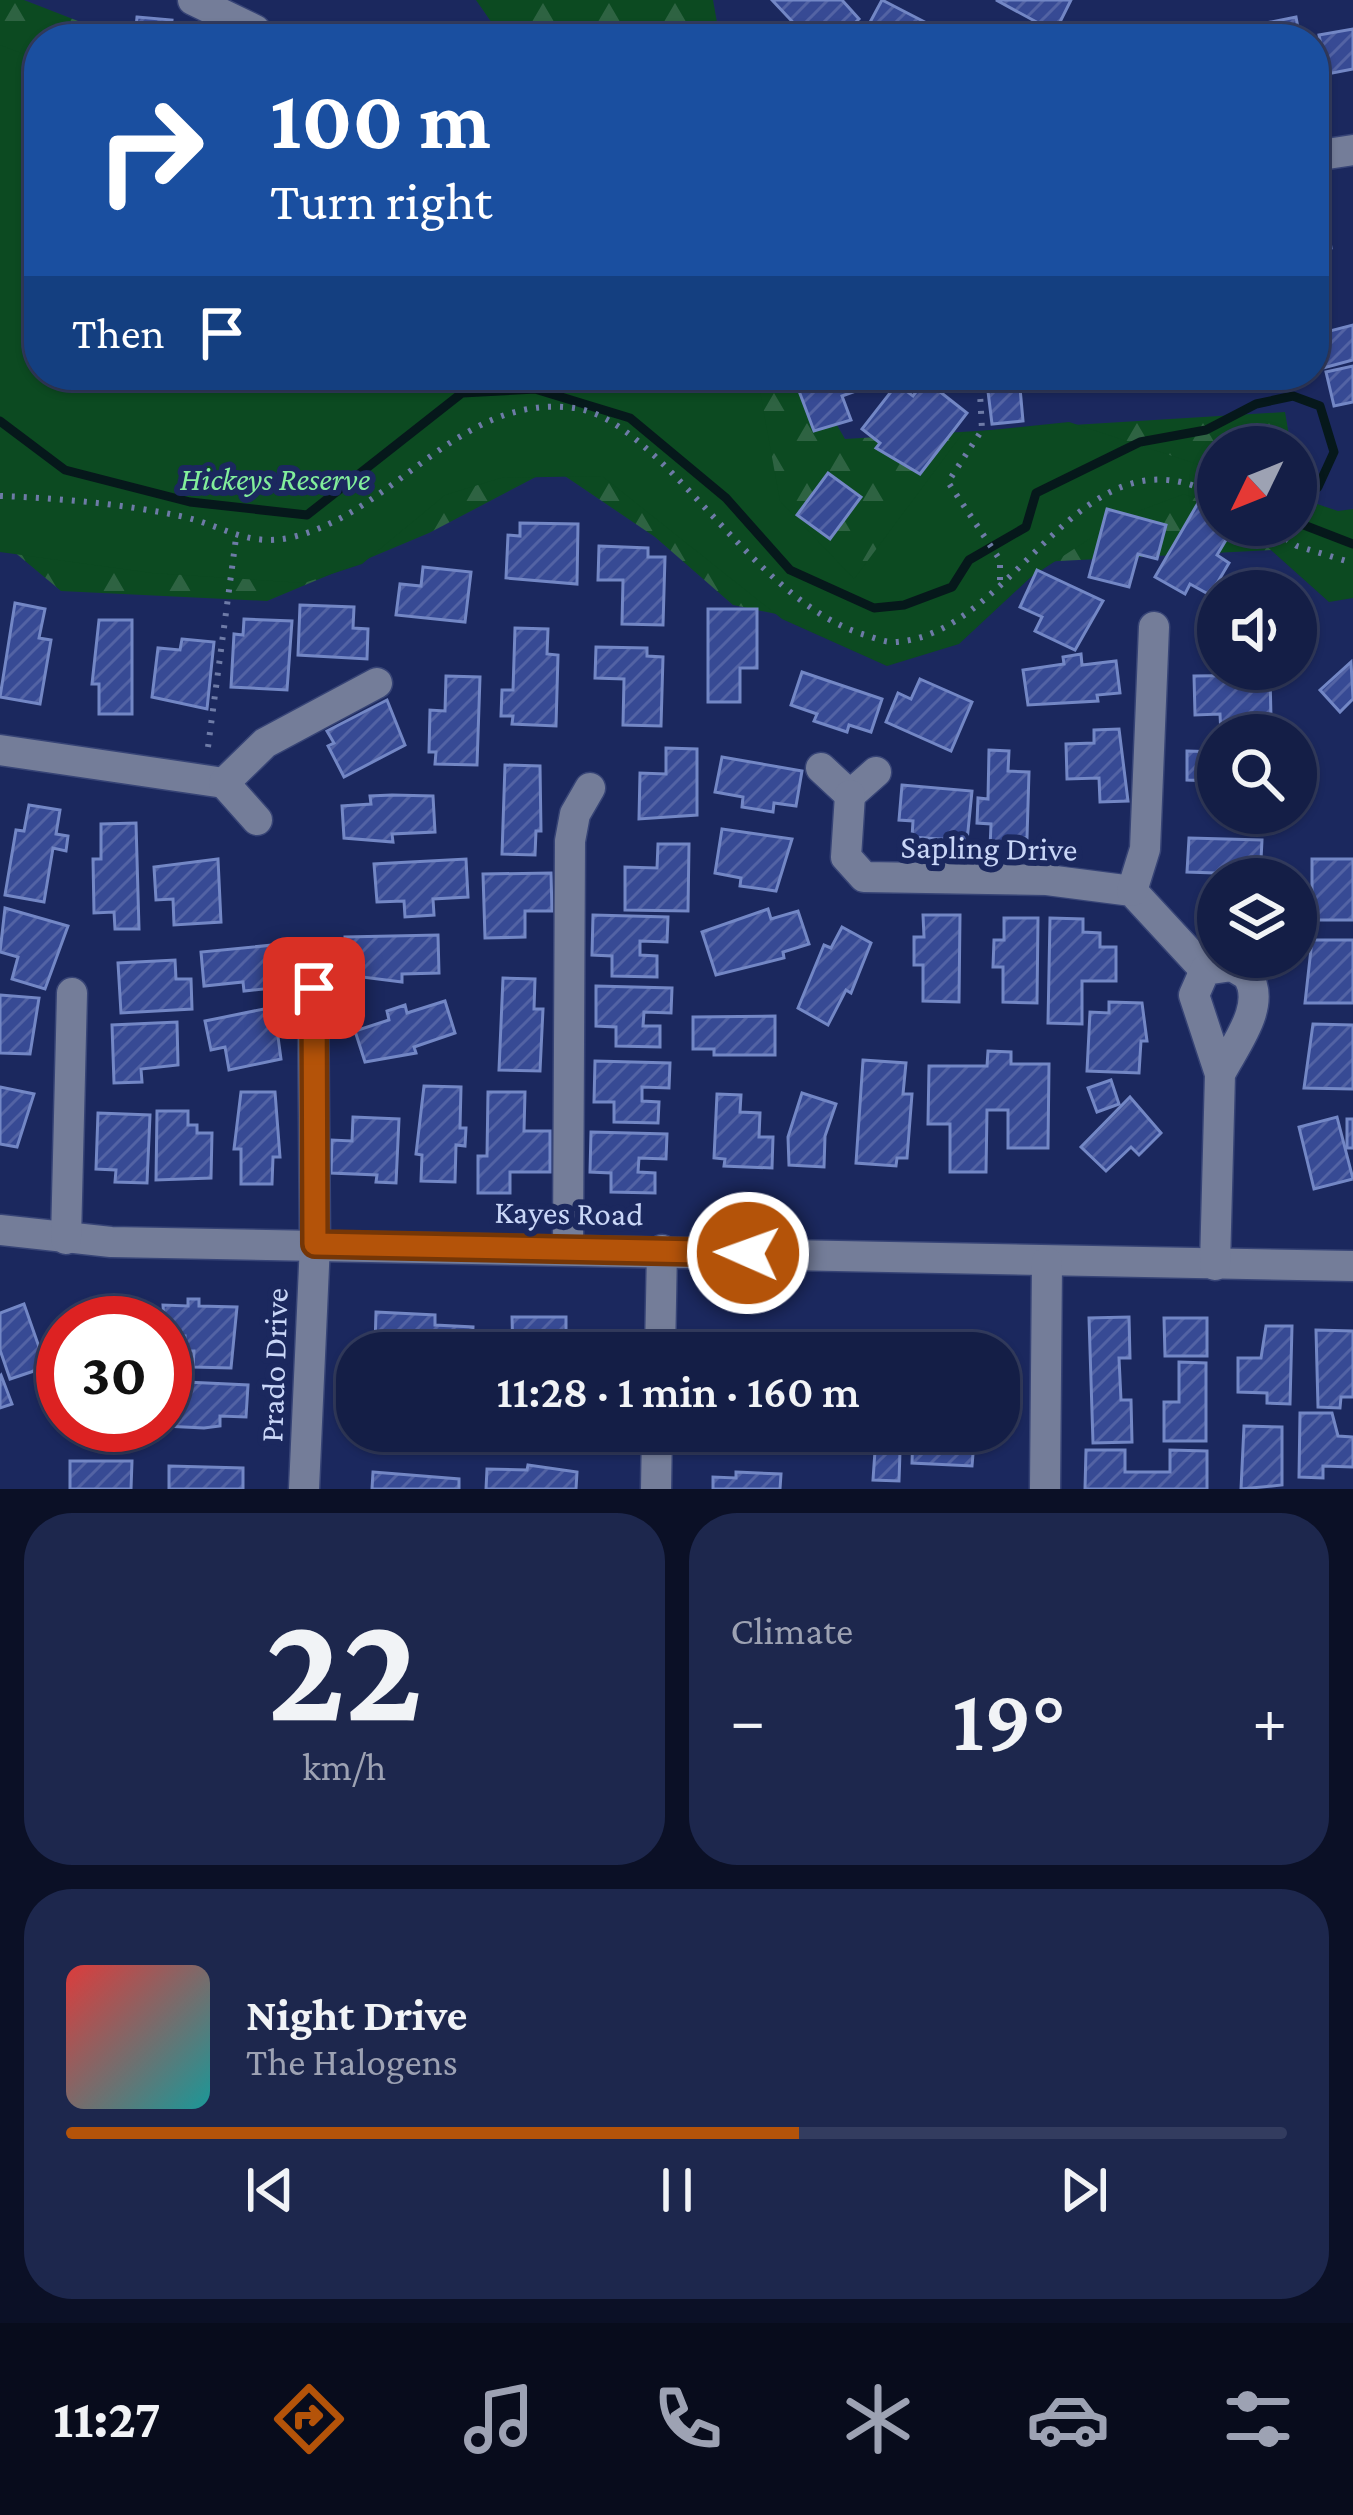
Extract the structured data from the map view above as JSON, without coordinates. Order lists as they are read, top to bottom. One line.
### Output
{"streets":{"street":["Sapling Drive","Kayes Road","Prado Drive"]},"crossings":[["Kayes Road","Prado Drive"]],"parks":["Hickeys Reserve"],"north":"bottom left","page":{"turn":["100 m","Turn right"],"then":"Then","limit":"30","trip":"11:28 · 1 min · 160 m","tile":[["22","km/h"],"Climate"],"heat":["−","19°","+"],"song":["Night Drive","The Halogens"],"tabs":"11:27"}}
